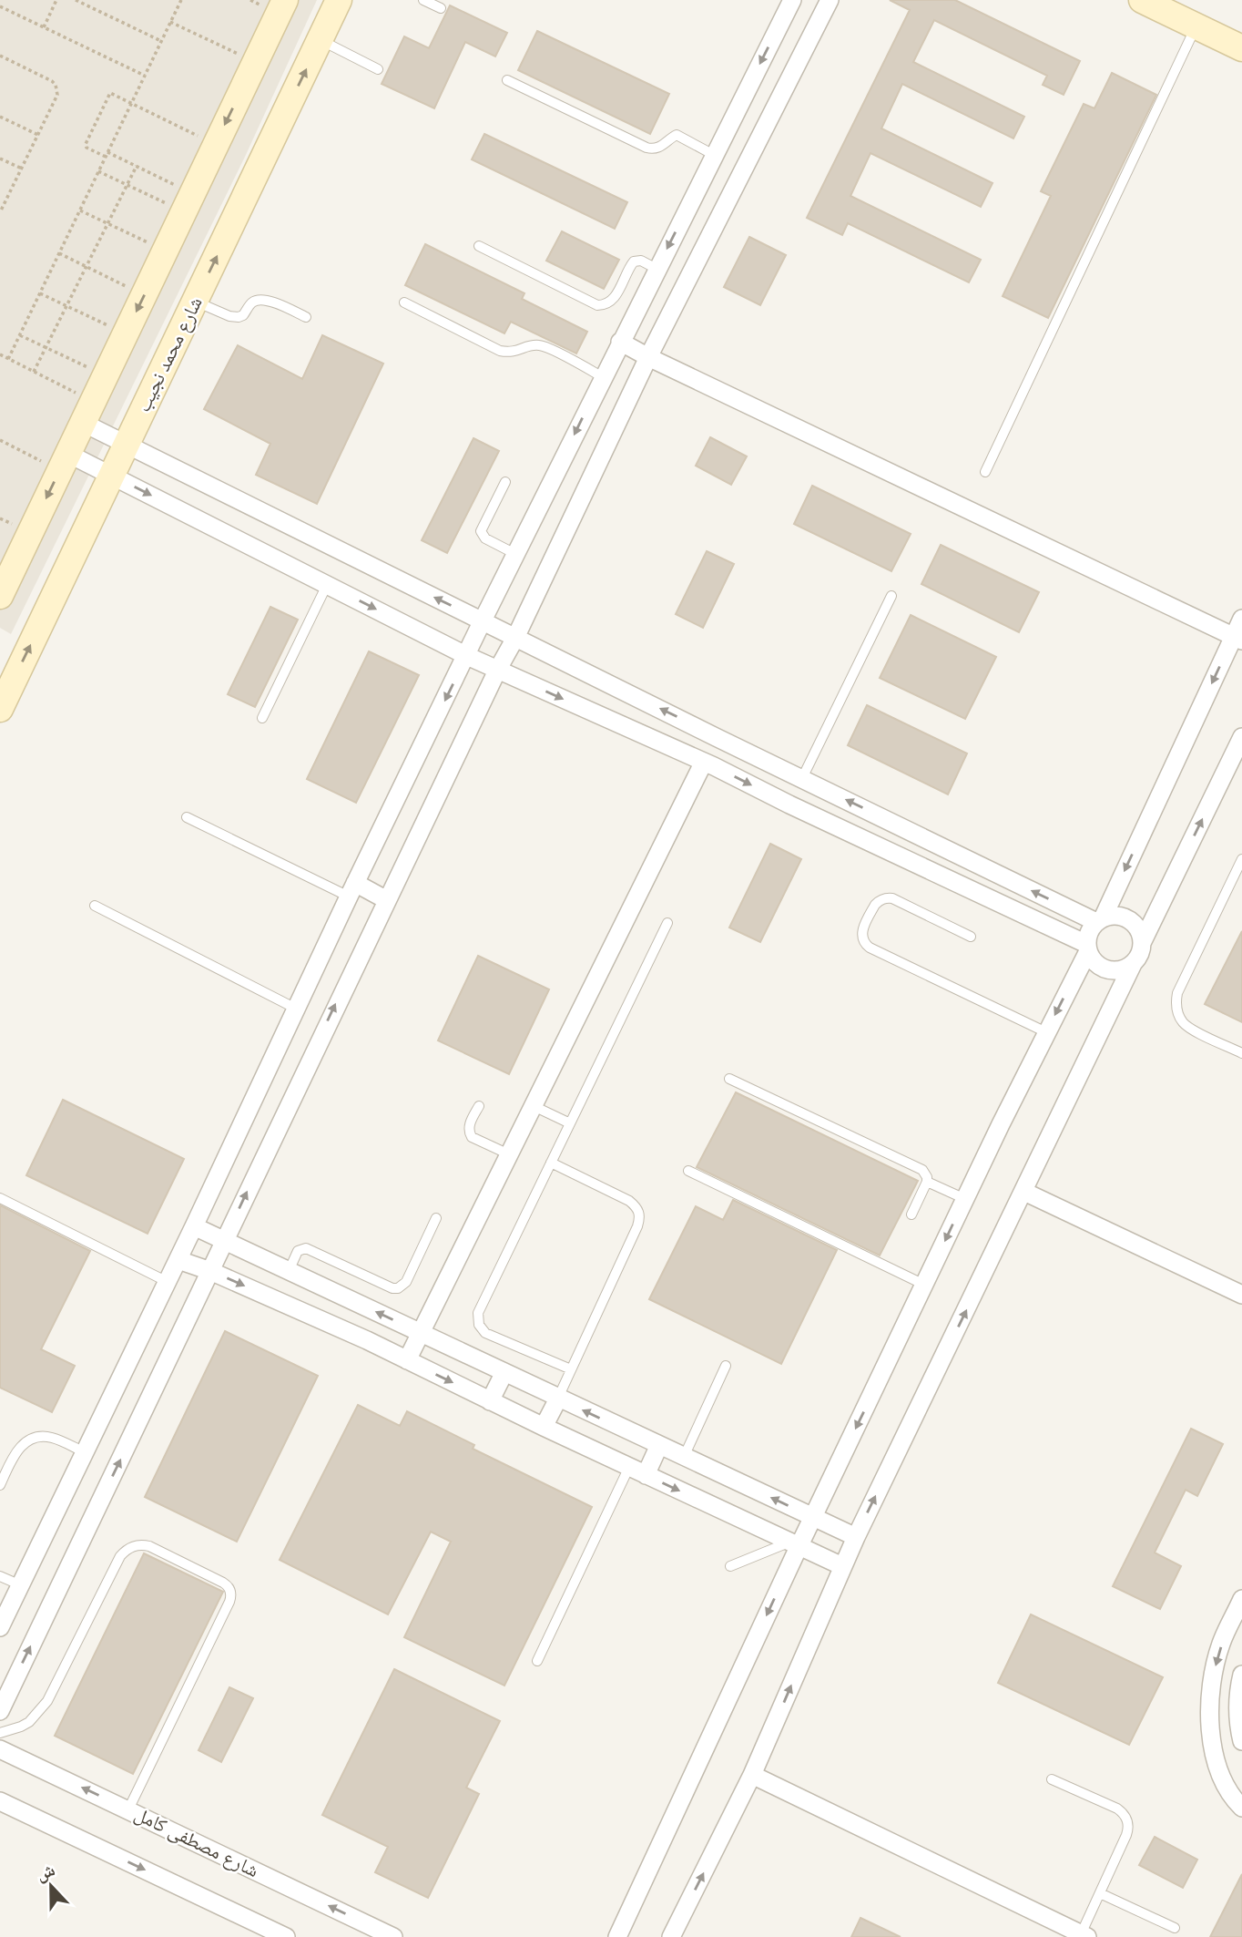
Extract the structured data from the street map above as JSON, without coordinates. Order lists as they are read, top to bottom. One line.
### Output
{"streets":{"street":["شارع محمد نجيب","شارع مصطفى كامل"]},"north":"top"}
